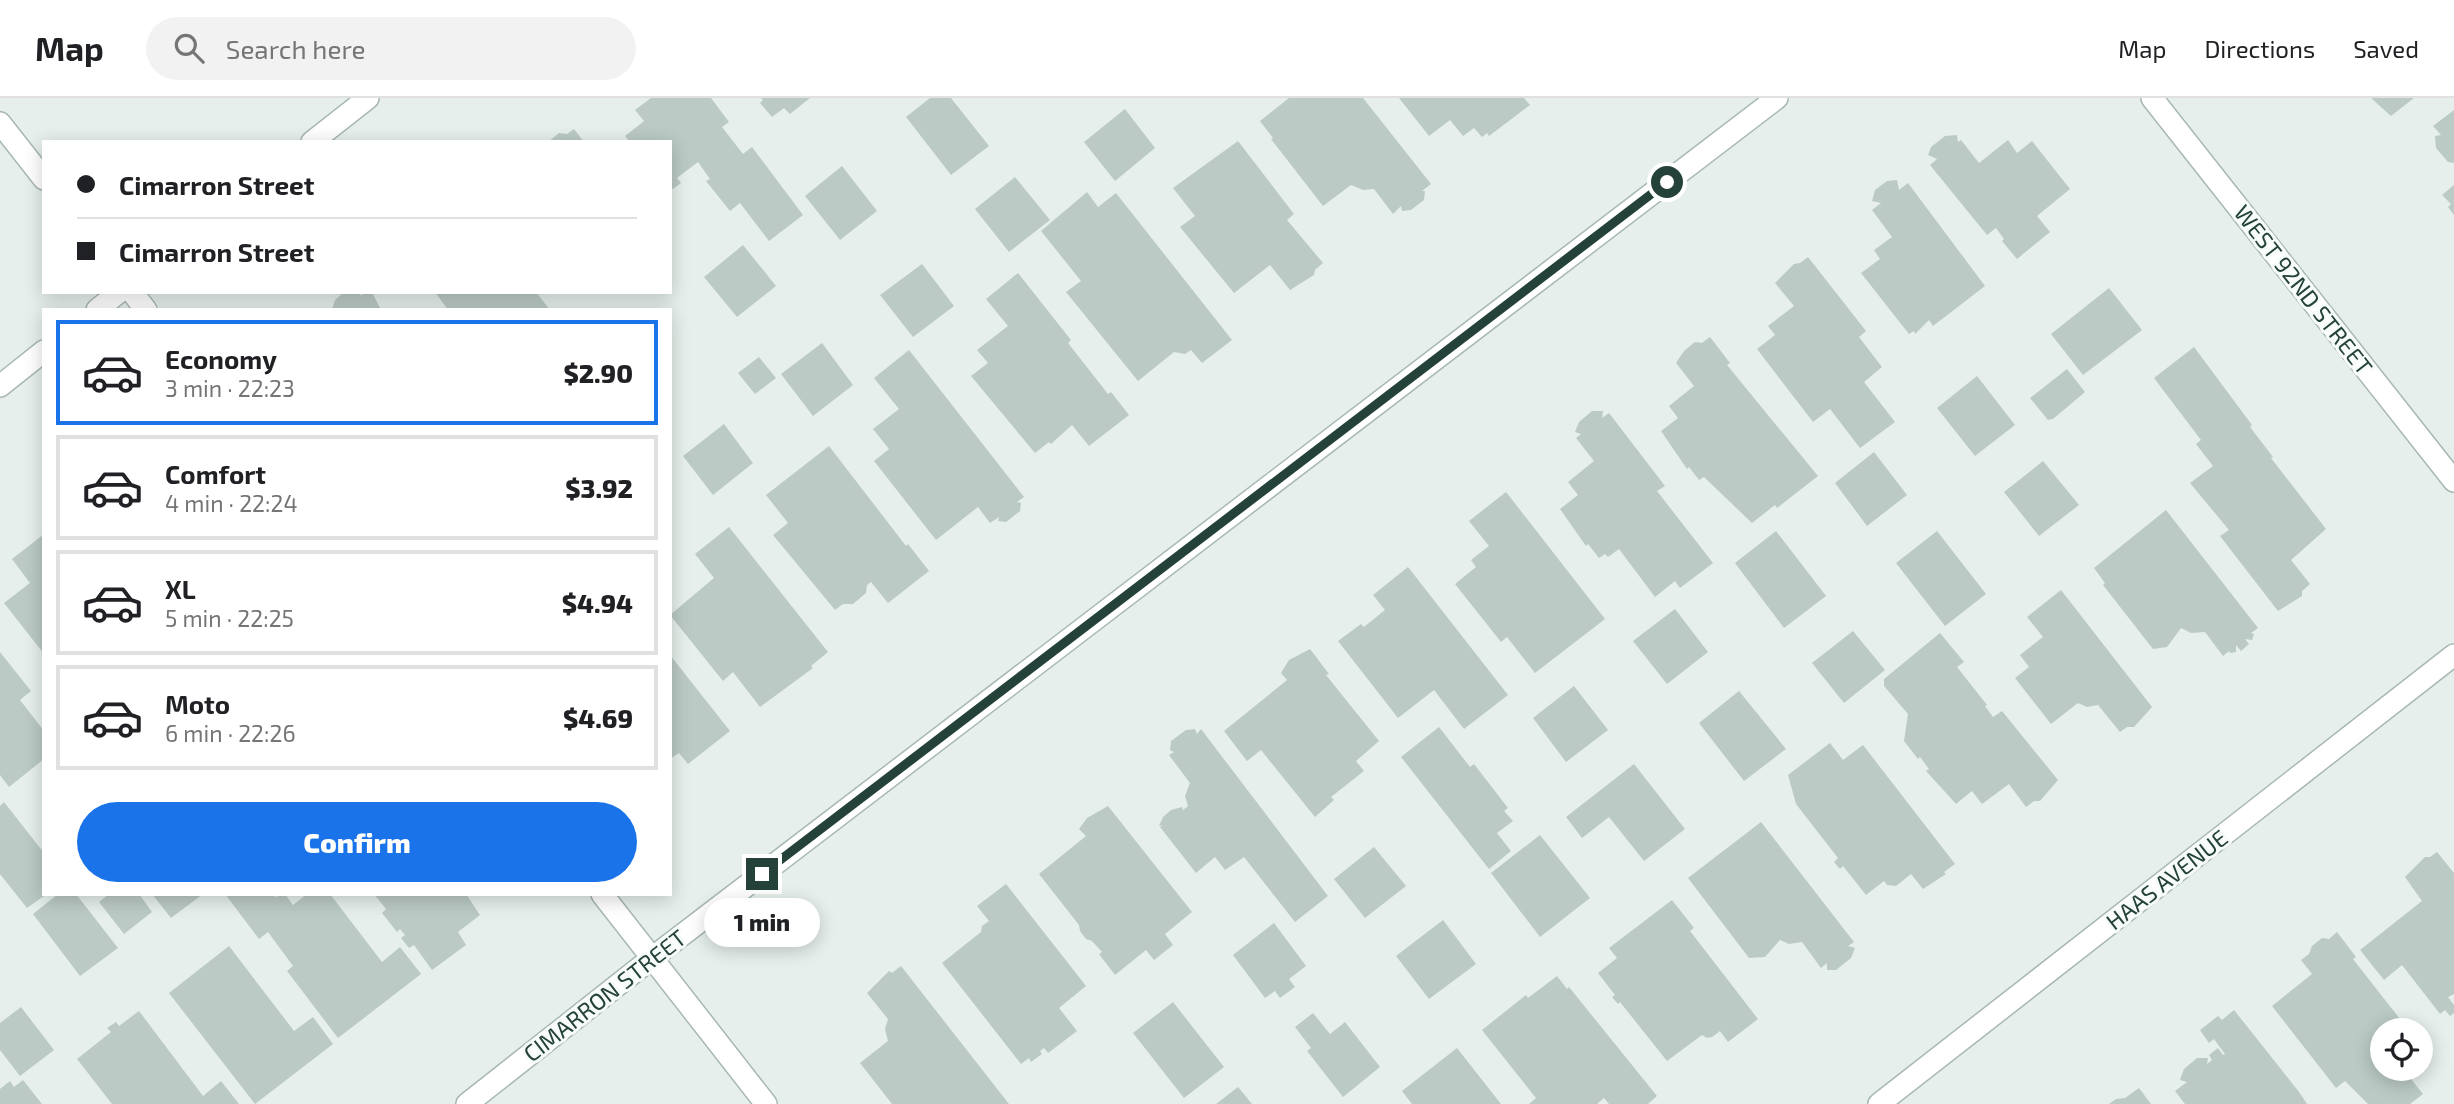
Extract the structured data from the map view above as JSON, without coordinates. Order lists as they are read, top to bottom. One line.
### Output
{"streets":{"street":["WEST 92ND STREET","HAAS AVENUE","CIMARRON STREET"]},"page":{"header":"Map","search":"Search here","nav":["Map","Directions","Saved"],"banner":["Cimarron Street","Cimarron Street"],"list":[{"name":"Economy","note":"3 min · 22:23","value":"$2.90"},{"name":"Comfort","note":"4 min · 22:24","value":"$3.92"},{"name":"XL","note":"5 min · 22:25","value":"$4.94"},{"name":"Moto","note":"6 min · 22:26","value":"$4.69"}],"buttons":"Confirm","bubble":"1 min"}}
